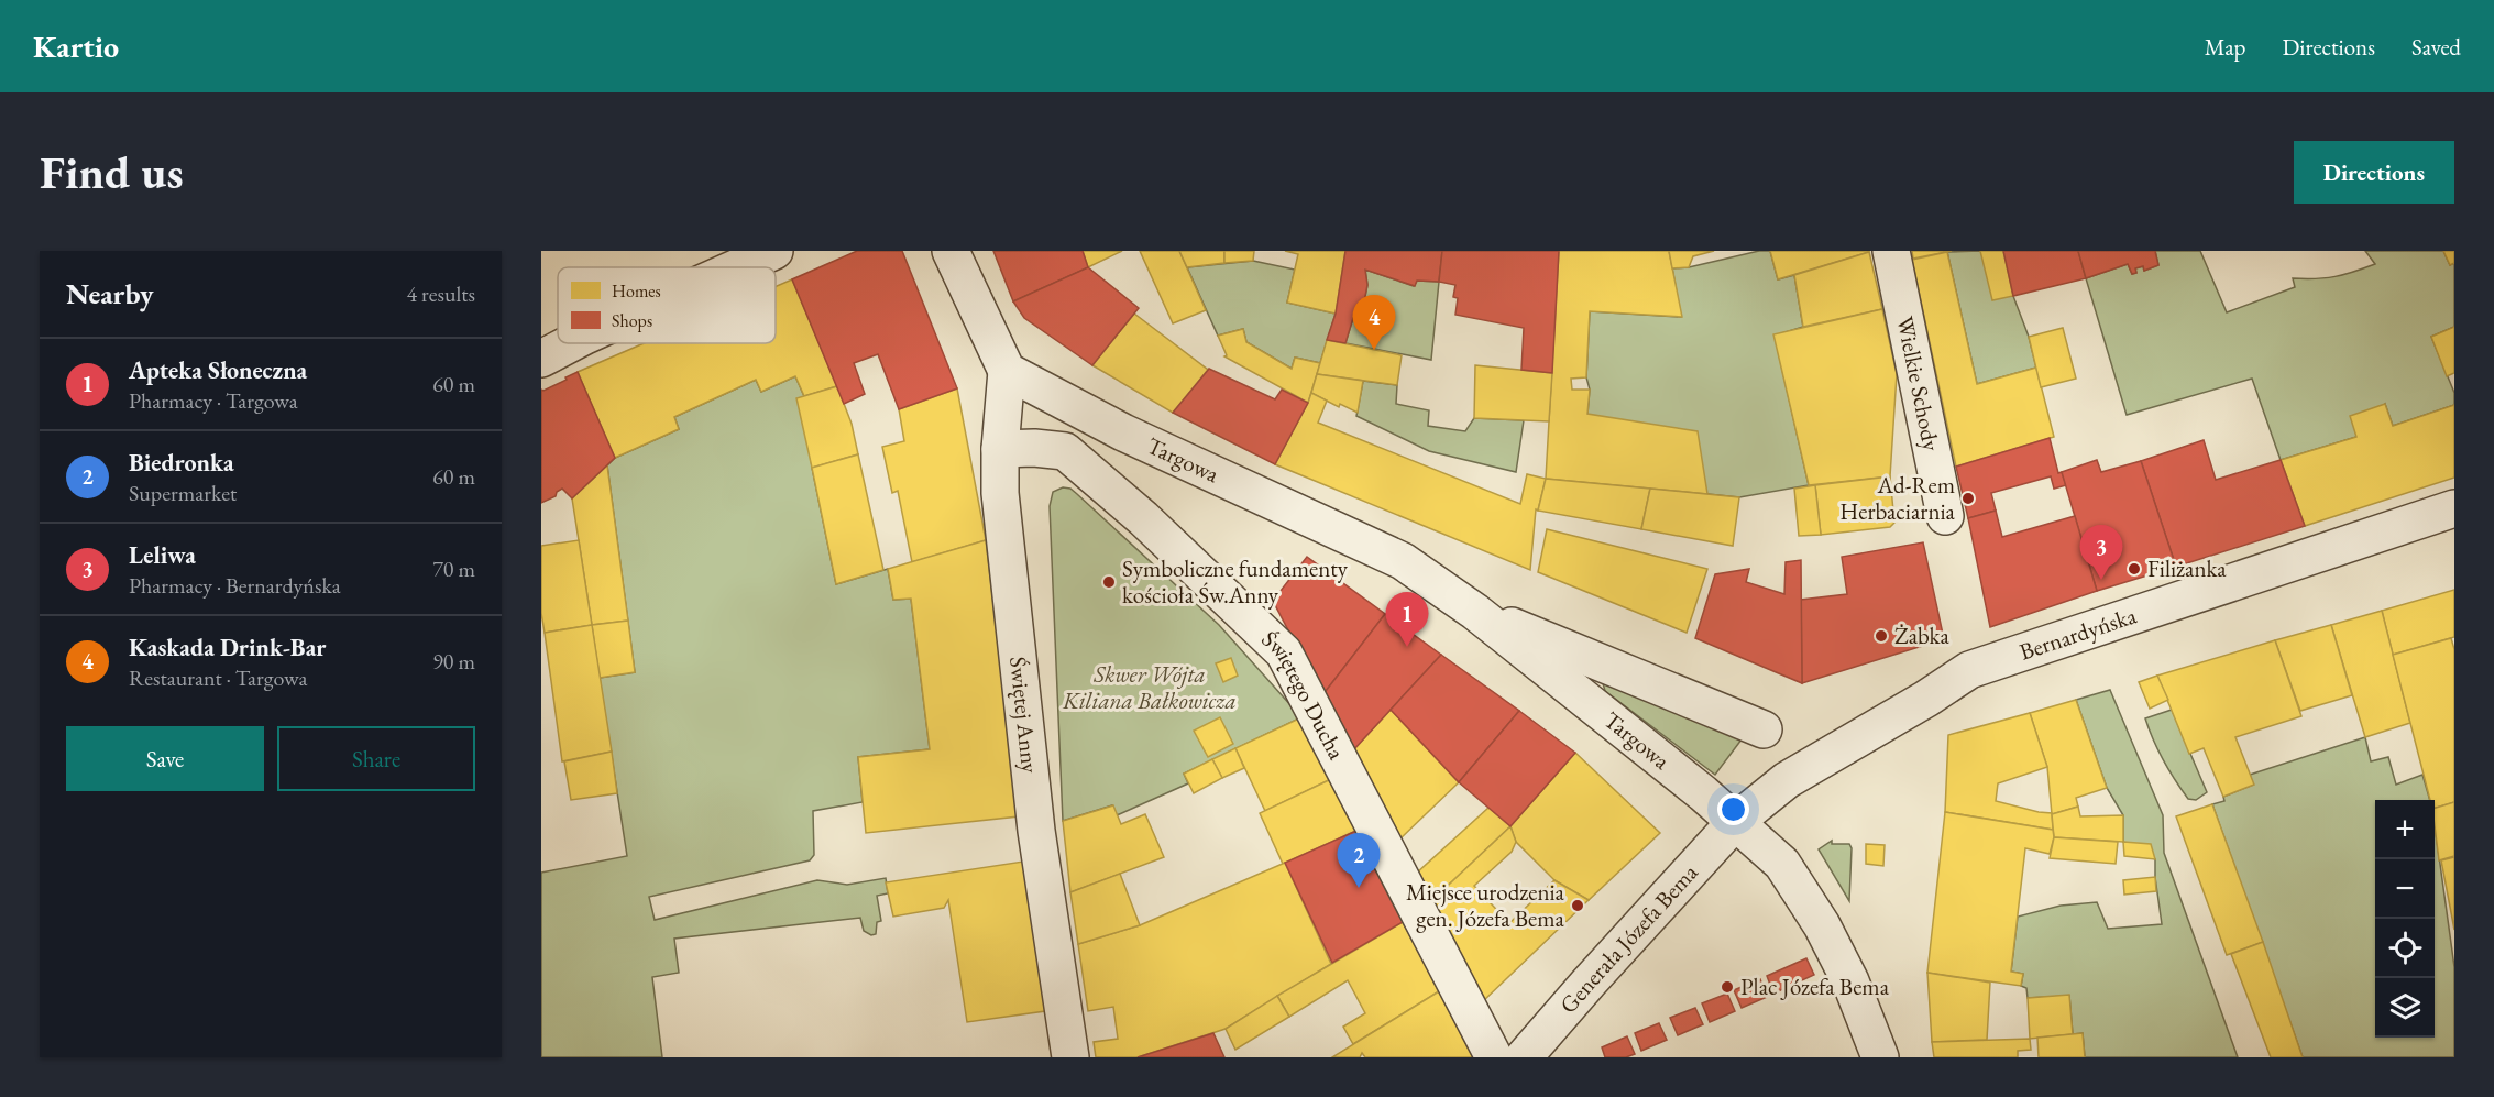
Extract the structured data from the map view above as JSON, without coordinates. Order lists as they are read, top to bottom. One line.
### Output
{"streets":{"street":["Wielkie Schody","Targowa","Bernardyńska","Świętego Ducha","Świętej Anny","Generała Józefa Bema"]},"crossings":[["Targowa","Bernardyńska"],["Targowa","Świętej Anny"],["Targowa","Generała Józefa Bema"],["Bernardyńska","Generała Józefa Bema"],["Świętego Ducha","Świętej Anny"]],"parks":["Skwer Wójta Kiliana Bałkowicza"],"places":["Ad-Rem Herbaciarnia","Filiżanka","Symboliczne fundamenty kościoła Św.Anny","Żabka","Miejsce urodzenia gen. Józefa Bema","Plac Józefa Bema"],"legend":["Homes","Shops"],"page":{"header":"Kartio","nav":["Map","Directions","Saved"],"buttons":["Directions",["Save","Share"]],"title":"Find us","heading":["Nearby","4 results"],"pins":["4","3","1","2"],"list":[{"mark":"1","name":"Apteka Słoneczna","note":"Pharmacy · Targowa","value":"60 m"},{"mark":"2","name":"Biedronka","note":"Supermarket","value":"60 m"},{"mark":"3","name":"Leliwa","note":"Pharmacy · Bernardyńska","value":"70 m"},{"mark":"4","name":"Kaskada Drink-Bar","note":"Restaurant · Targowa","value":"90 m"}],"map_buttons":["+","−"]}}
